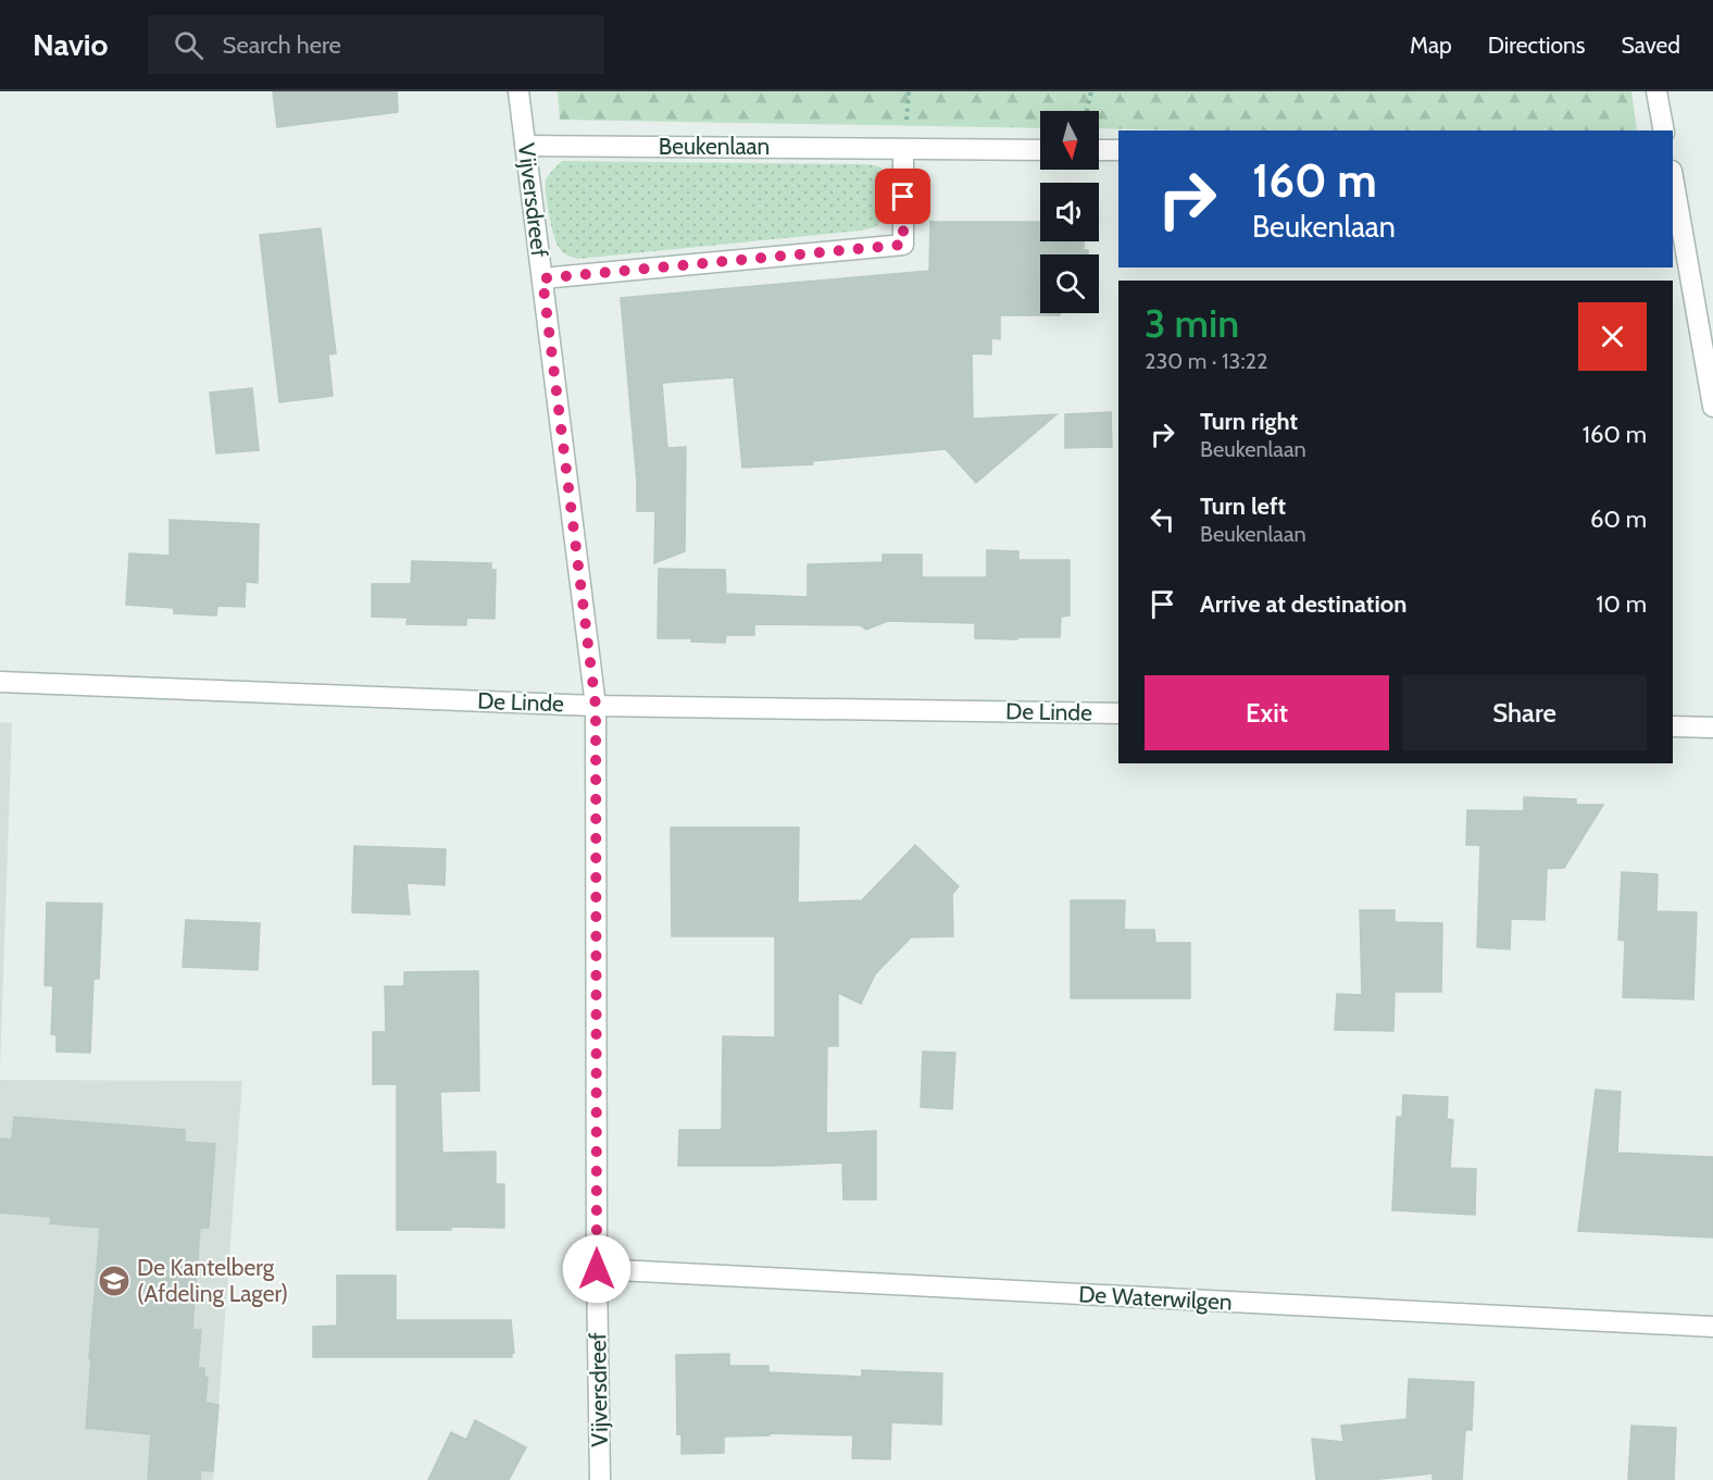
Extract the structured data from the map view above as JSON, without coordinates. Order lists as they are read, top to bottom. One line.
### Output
{"streets":{"street":["Beukenlaan","Vijversdreef","De Linde","De Waterwilgen"]},"crossings":[["Beukenlaan","Vijversdreef"],["Vijversdreef","De Linde"],["Vijversdreef","De Waterwilgen"]],"places":{"school or university":["De Kantelberg (Afdeling Lager)"]},"north":"bottom","page":{"header":"Navio","search":"Search here","nav":["Map","Directions","Saved"],"turn":["160 m","Beukenlaan"],"heading":["3 min","230 m · 13:22"],"list":[{"name":"Turn right","note":"Beukenlaan","value":"160 m"},{"name":"Turn left","note":"Beukenlaan","value":"60 m"},{"name":"Arrive at destination","value":"10 m"}],"buttons":["Exit","Share"]}}
